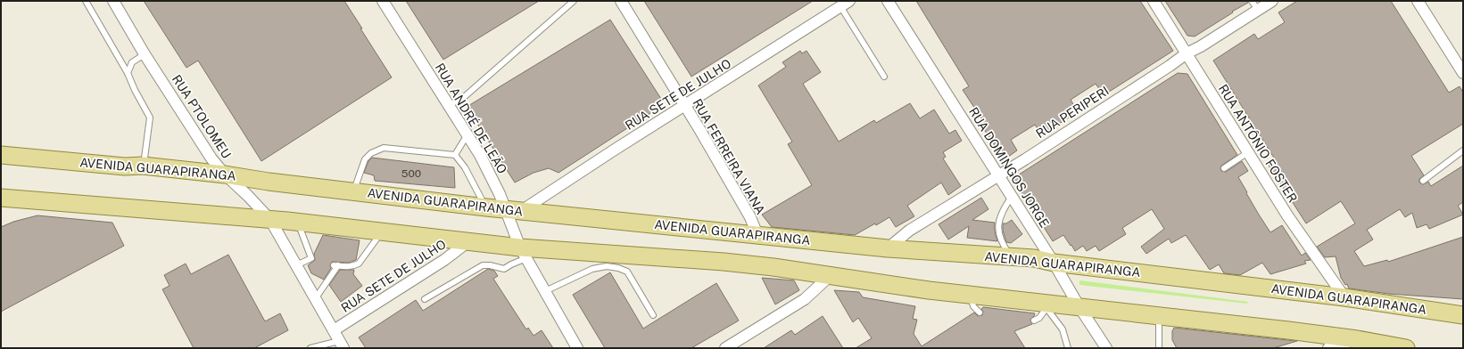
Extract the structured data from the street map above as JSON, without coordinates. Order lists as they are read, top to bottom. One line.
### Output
{"streets":{"main road":["AVENIDA GUARAPIRANGA"],"street":["RUA SETE DE JULHO","RUA PERIPERI","RUA PTOLOMEU","RUA ANDRÉ DE LEÃO","RUA ANTÔNIO FOSTER","RUA FERREIRA VIANA","RUA DOMINGOS JORGE"]},"crossings":[["RUA SETE DE JULHO","RUA PTOLOMEU"],["RUA SETE DE JULHO","RUA ANDRÉ DE LEÃO"],["RUA SETE DE JULHO","RUA FERREIRA VIANA"],["RUA SETE DE JULHO","AVENIDA GUARAPIRANGA"],["RUA PERIPERI","RUA ANTÔNIO FOSTER"],["RUA PERIPERI","RUA DOMINGOS JORGE"],["RUA PERIPERI","AVENIDA GUARAPIRANGA"],["RUA PTOLOMEU","AVENIDA GUARAPIRANGA"],["RUA ANDRÉ DE LEÃO","AVENIDA GUARAPIRANGA"],["RUA ANTÔNIO FOSTER","AVENIDA GUARAPIRANGA"],["RUA FERREIRA VIANA","AVENIDA GUARAPIRANGA"],["RUA DOMINGOS JORGE","AVENIDA GUARAPIRANGA"]],"house_numbers":["500"]}
